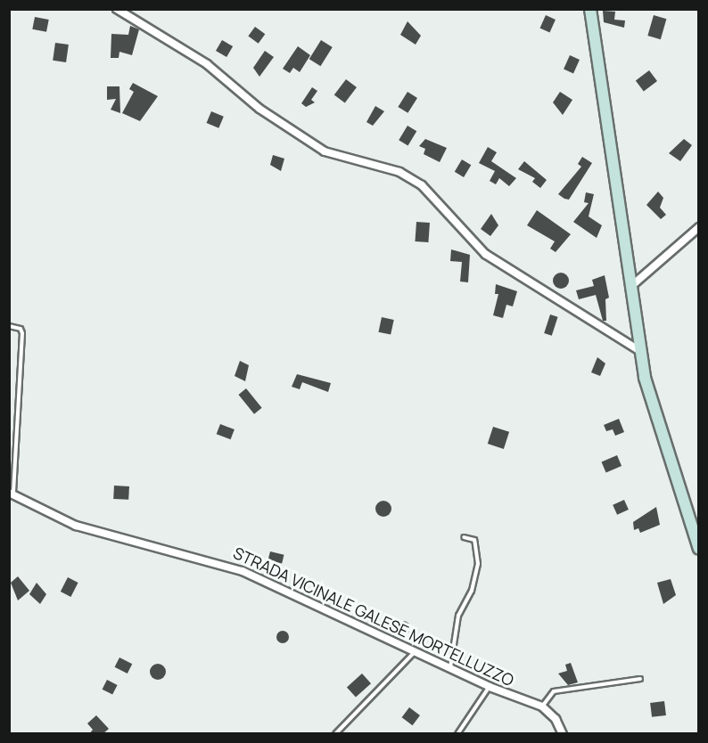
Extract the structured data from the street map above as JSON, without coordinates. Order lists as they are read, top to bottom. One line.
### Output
{"streets":{"street":["STRADA VICINALE GALESE MORTELLUZZO"]}}
